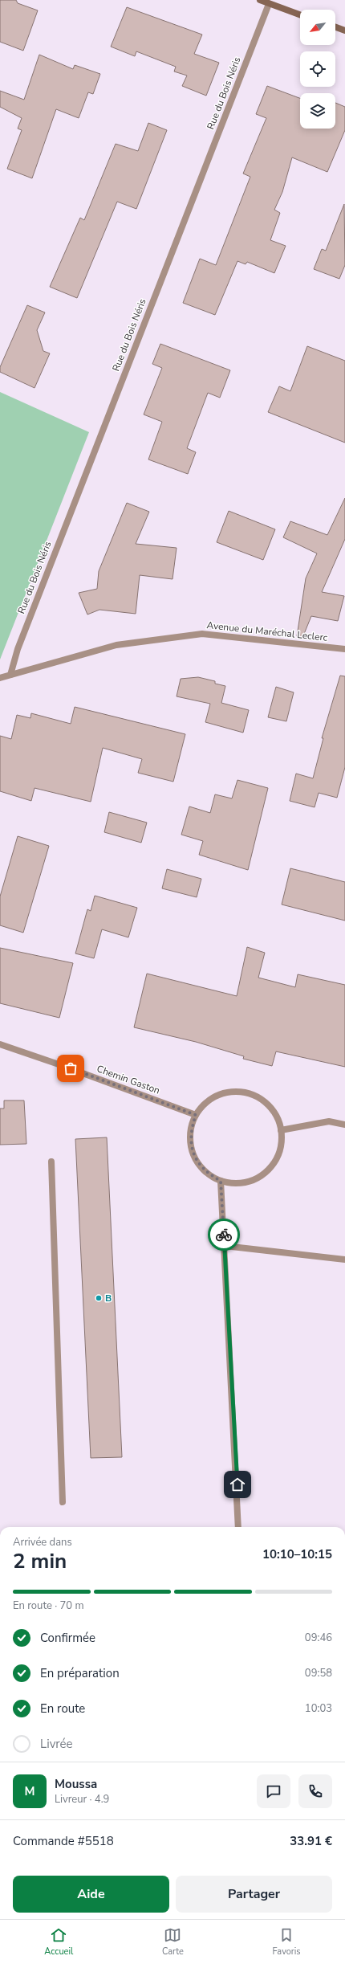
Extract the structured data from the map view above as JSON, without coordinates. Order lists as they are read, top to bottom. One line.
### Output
{"streets":{"street":["Rue du Bois Néris","Avenue du Maréchal Leclerc","Chemin Gaston"]},"crossings":[["Rue du Bois Néris","Avenue du Maréchal Leclerc"]],"places":["B"],"north":"bottom left","page":{"heading":["2 min","Arrivée dans","10:10–10:15"],"panel":["Moussa","Livreur · 4.9","Commande #5518","33.91 €"],"bar":"En route · 70 m","list":[["Confirmée","09:46"],["En préparation","09:58"],["En route","10:03"],"Livrée"],"round":"M","buttons":["Aide","Partager"],"tabs":["Accueil","Carte","Favoris"]}}
